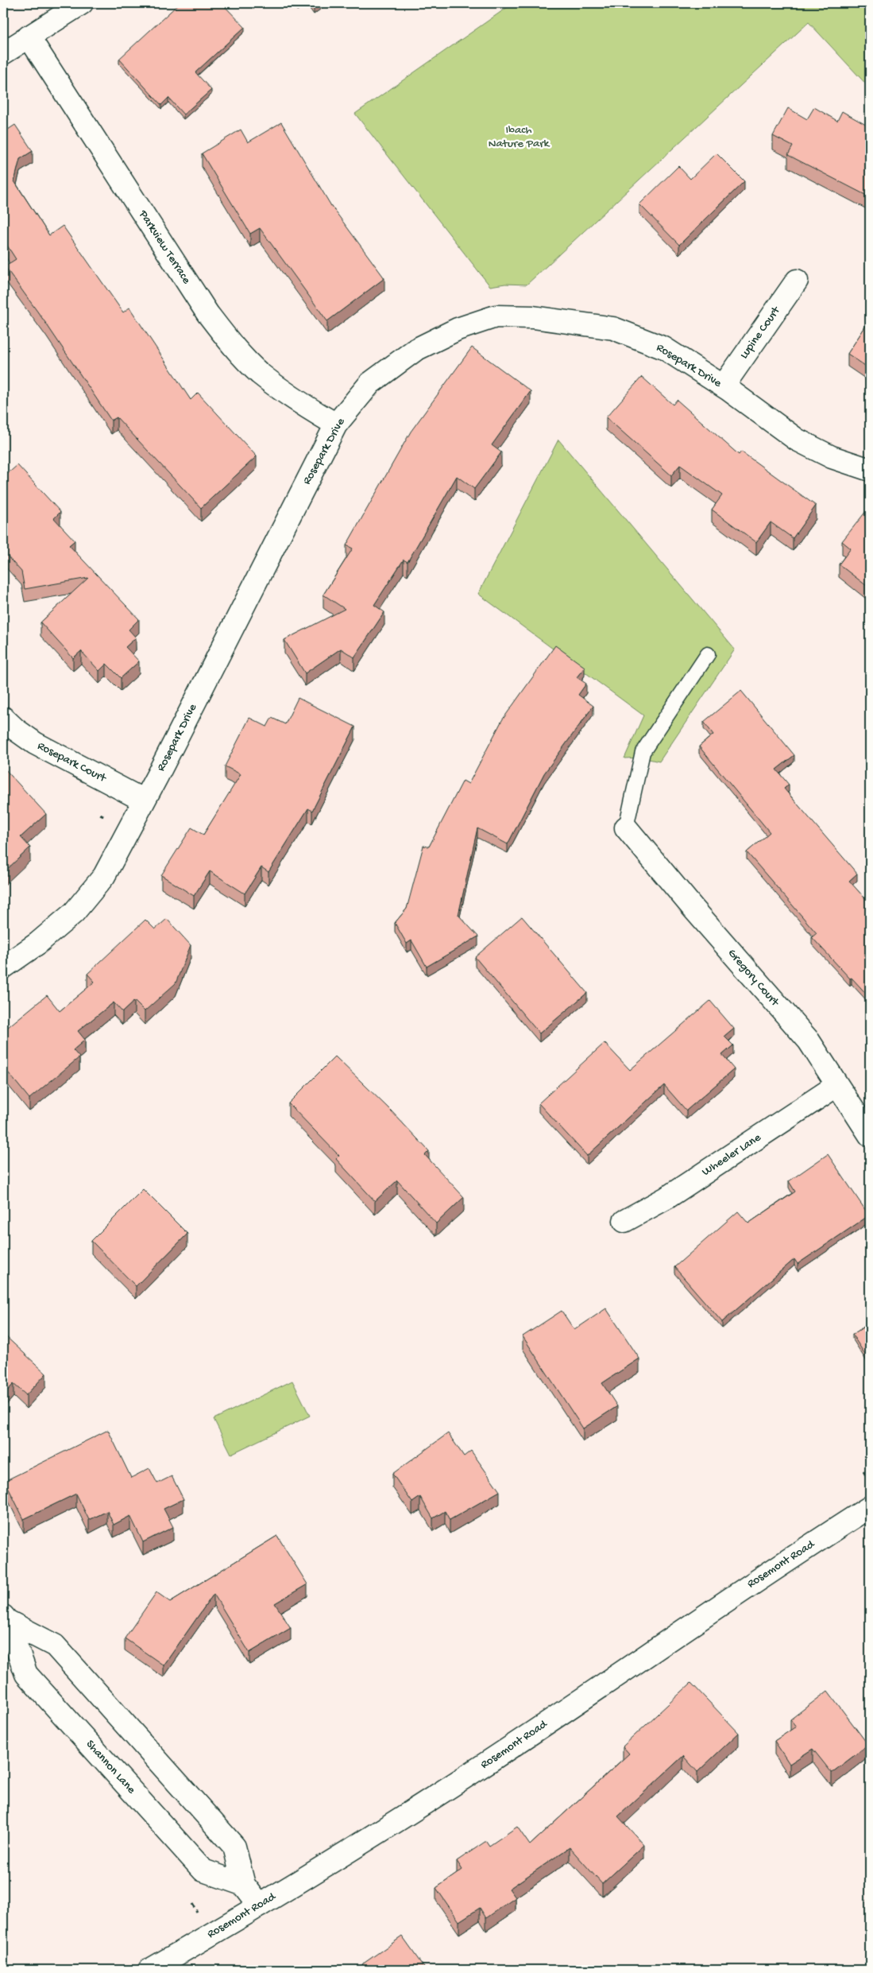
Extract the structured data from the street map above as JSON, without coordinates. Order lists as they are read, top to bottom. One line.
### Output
{"streets":{"street":["Parkview Terrace","Lupine Court","Rosepark Drive","Rosepark Court","Gregory Court","Wheeler Lane","Rosemont Road","Shannon Lane"]},"crossings":[["Parkview Terrace","Rosepark Drive"],["Lupine Court","Rosepark Drive"],["Rosepark Drive","Rosepark Court"],["Gregory Court","Wheeler Lane"],["Rosemont Road","Shannon Lane"]],"parks":["Ibach Nature Park"]}
